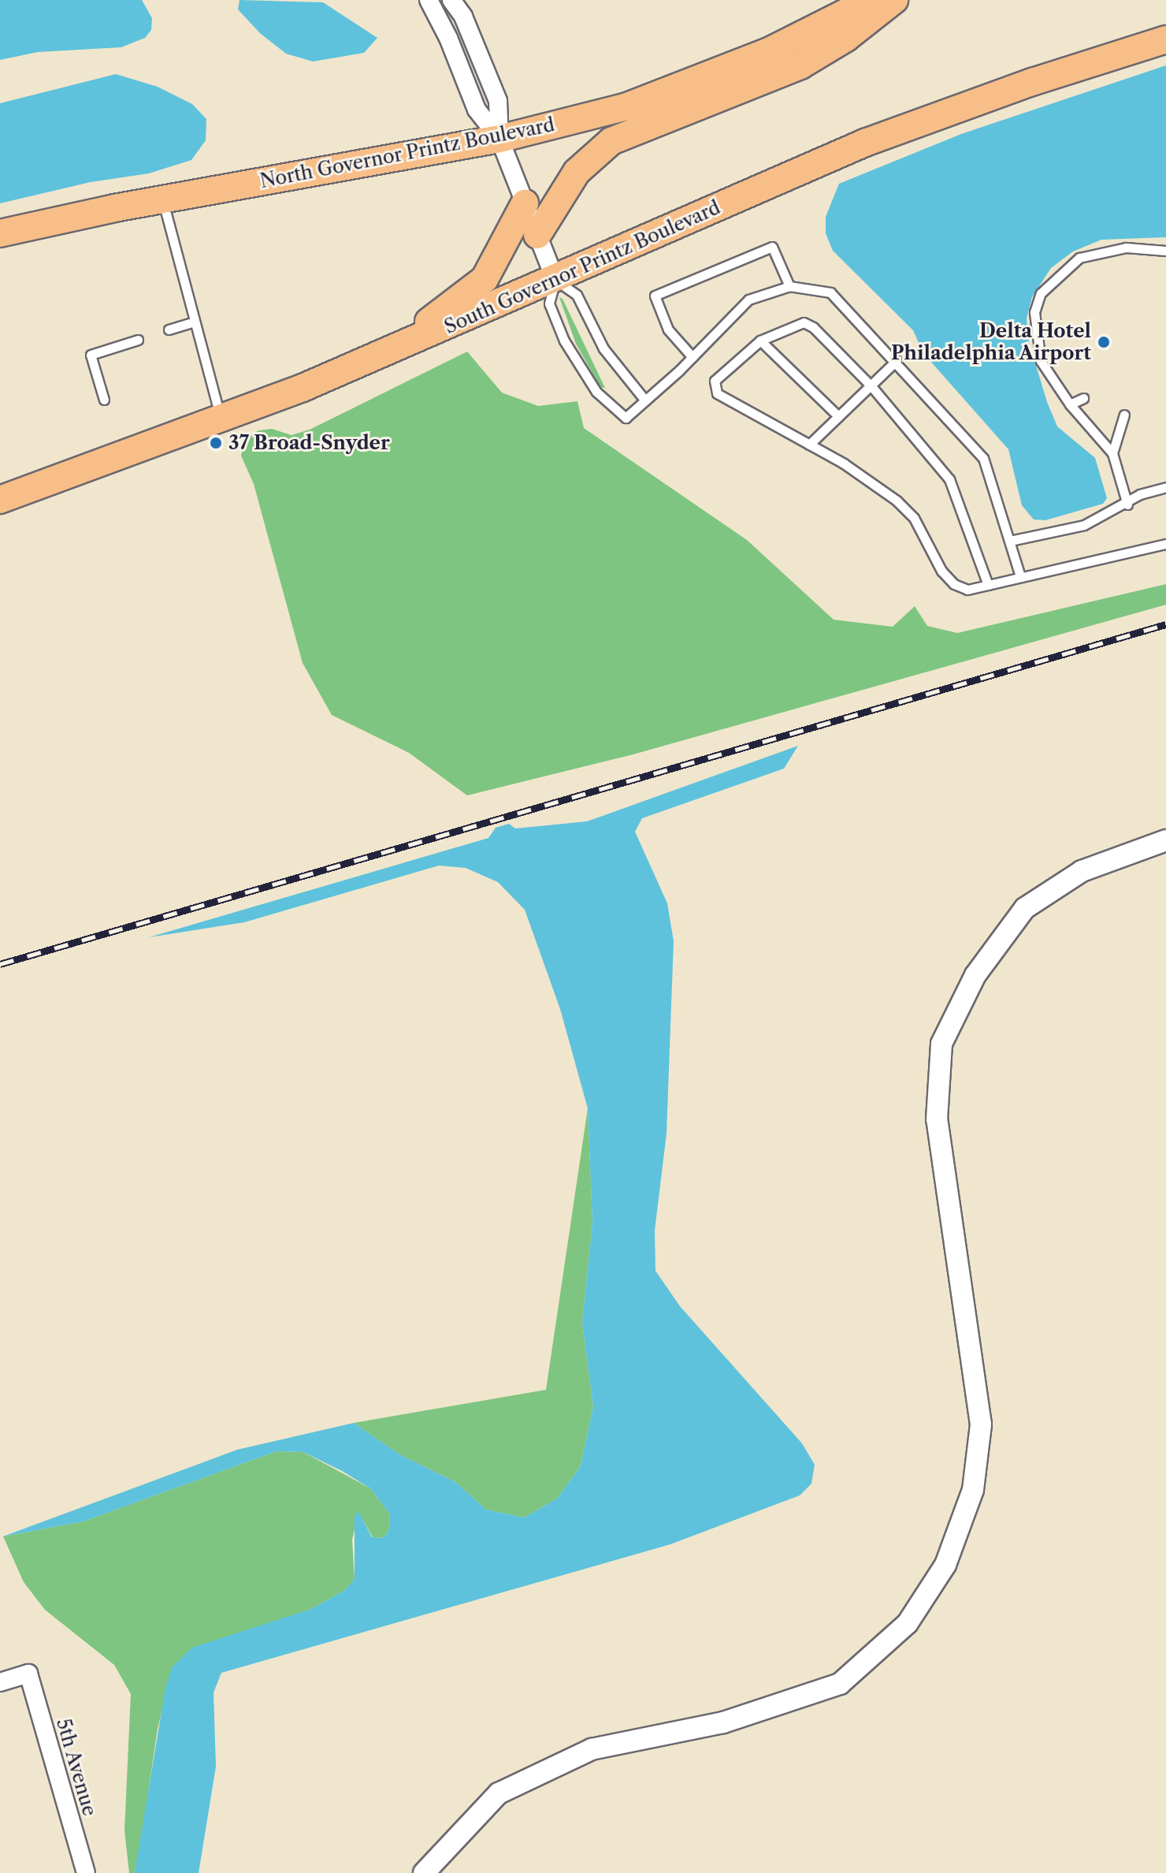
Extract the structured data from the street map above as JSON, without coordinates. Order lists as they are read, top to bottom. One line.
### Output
{"streets":{"main road":["North Governor Printz Boulevard","South Governor Printz Boulevard"],"street":["5th Avenue"]},"places":["Delta Hotel Philadelphia Airport","37 Broad-Snyder"]}
